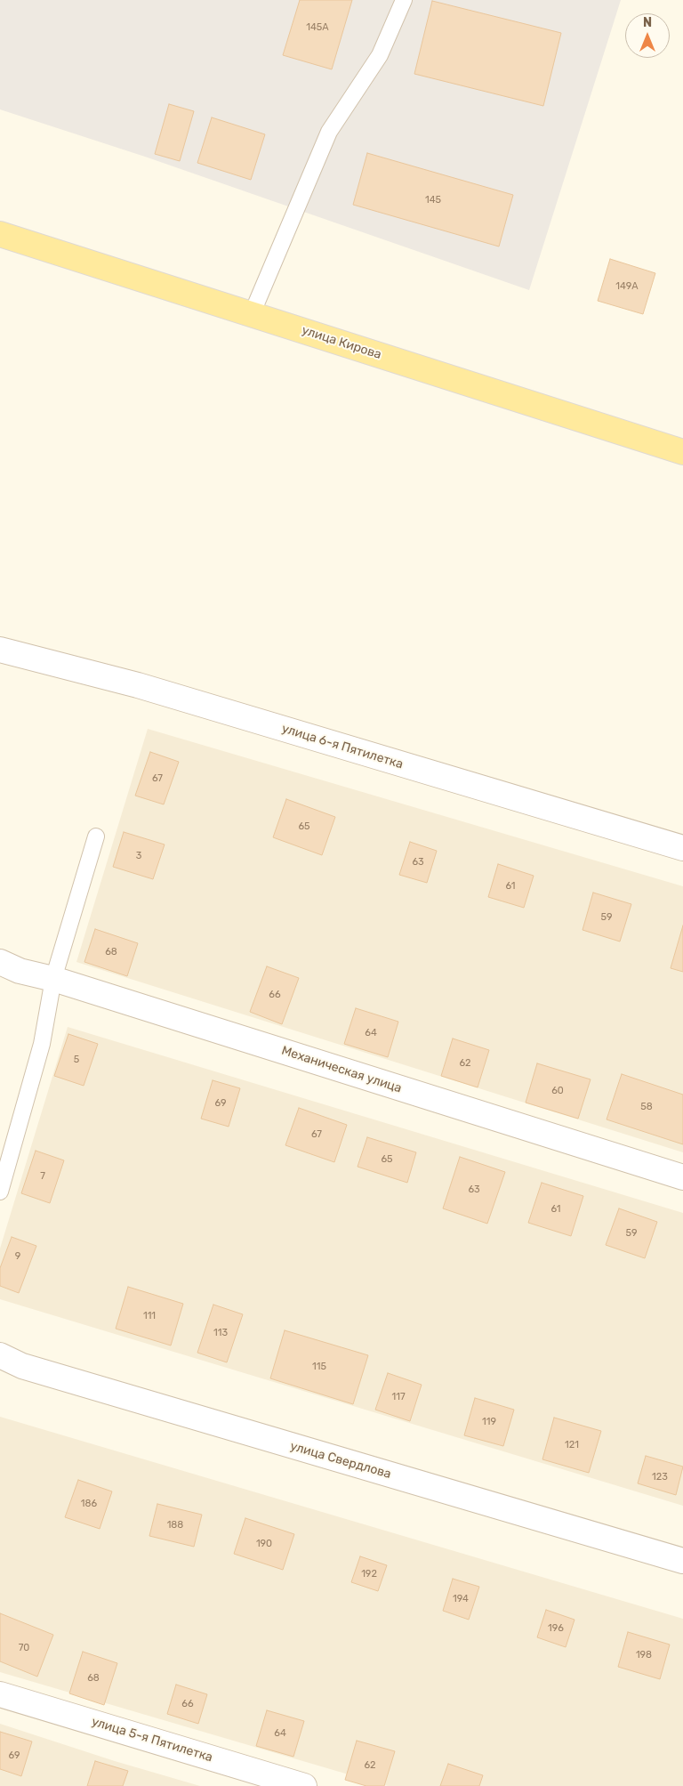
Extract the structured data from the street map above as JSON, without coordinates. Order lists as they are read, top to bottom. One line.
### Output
{"streets":{"main road":["улица Кирова"],"street":["улица 6-я Пятилетка","Механическая улица","улица Свердлова","улица 5-я Пятилетка"]},"house_numbers":["145А","145","149А","67","65","3","63","61","59","68","66","64","5","62","60","69","58","67","65","7","63","61","59","9","111","113","115","117","119","121","123","186","188","190","192","194","196","70","198","68","66","64","69","62"],"north":"top"}
